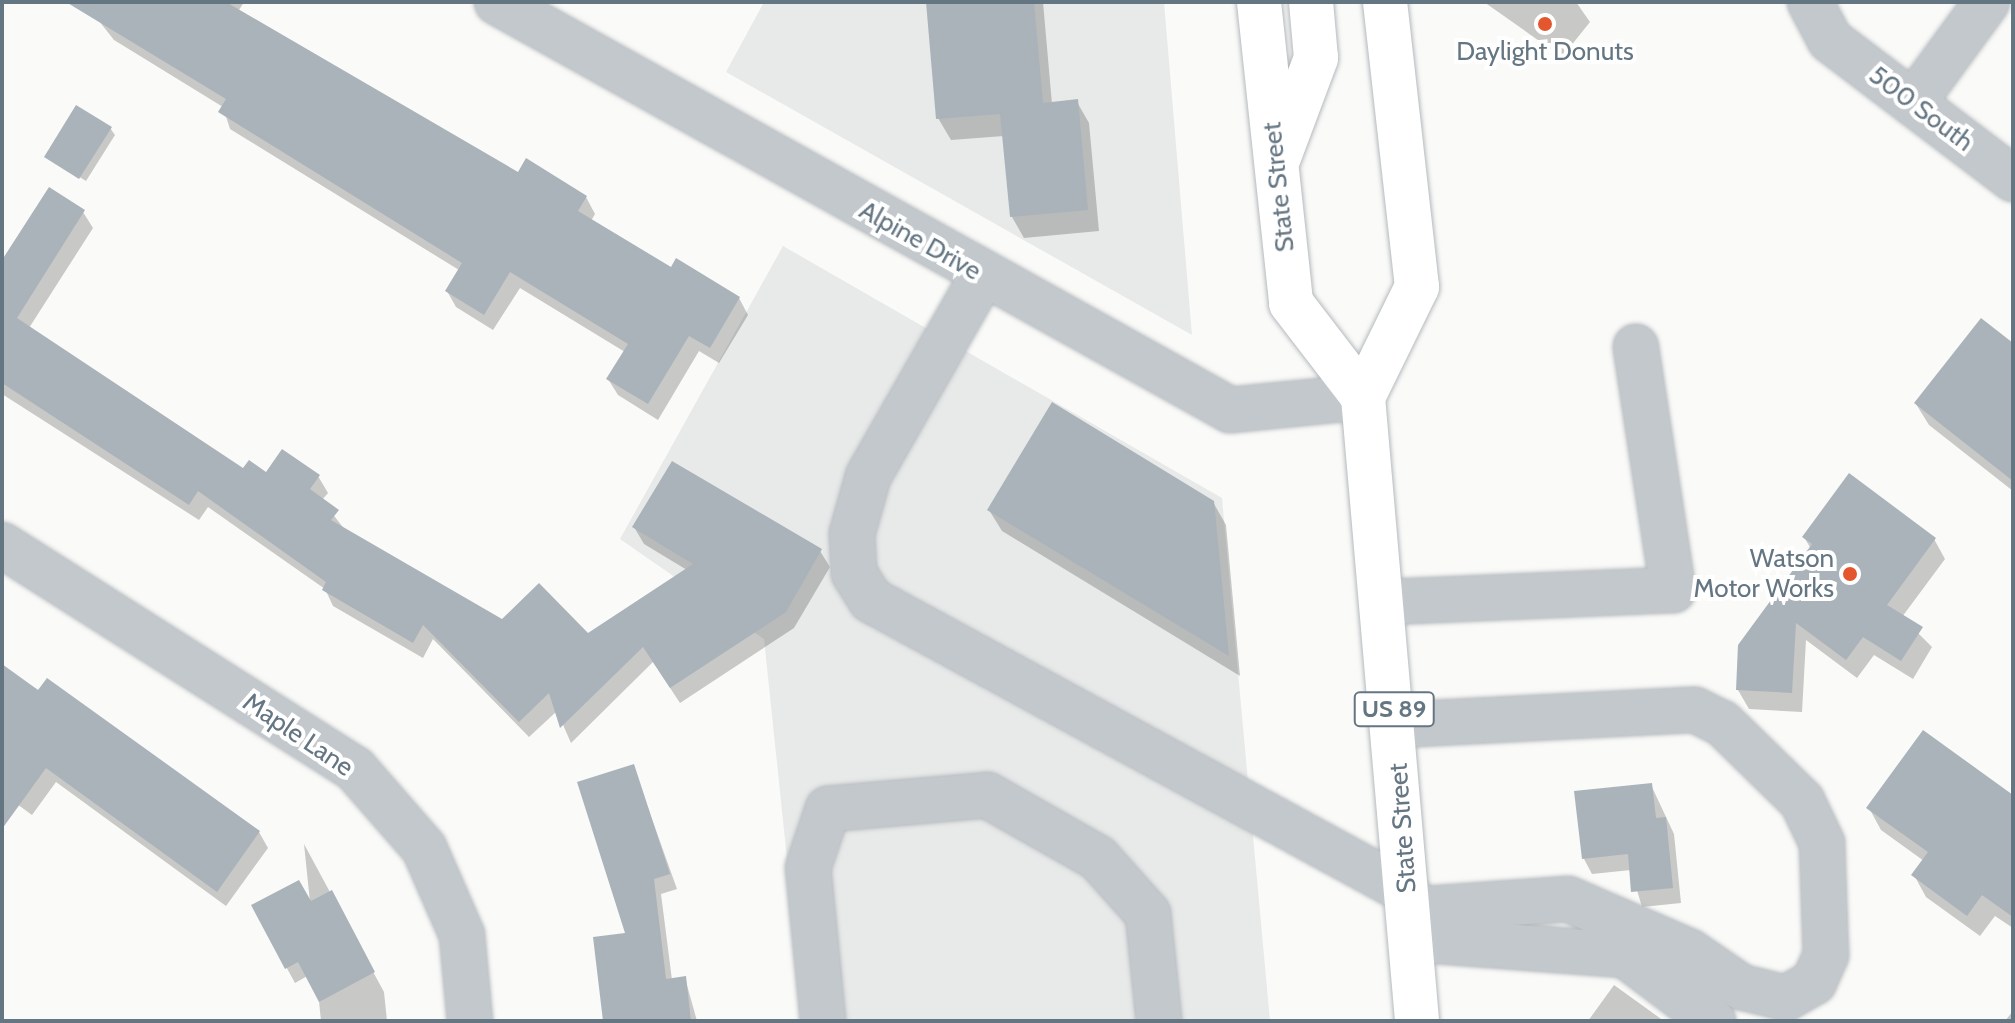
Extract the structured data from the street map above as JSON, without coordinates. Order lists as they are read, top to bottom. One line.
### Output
{"streets":{"main road":["State Street","US 89"],"street":["500 South","Alpine Drive","Maple Lane"]},"crossings":[["State Street","Alpine Drive"]],"places":["Daylight Donuts","Watson Motor Works"]}
